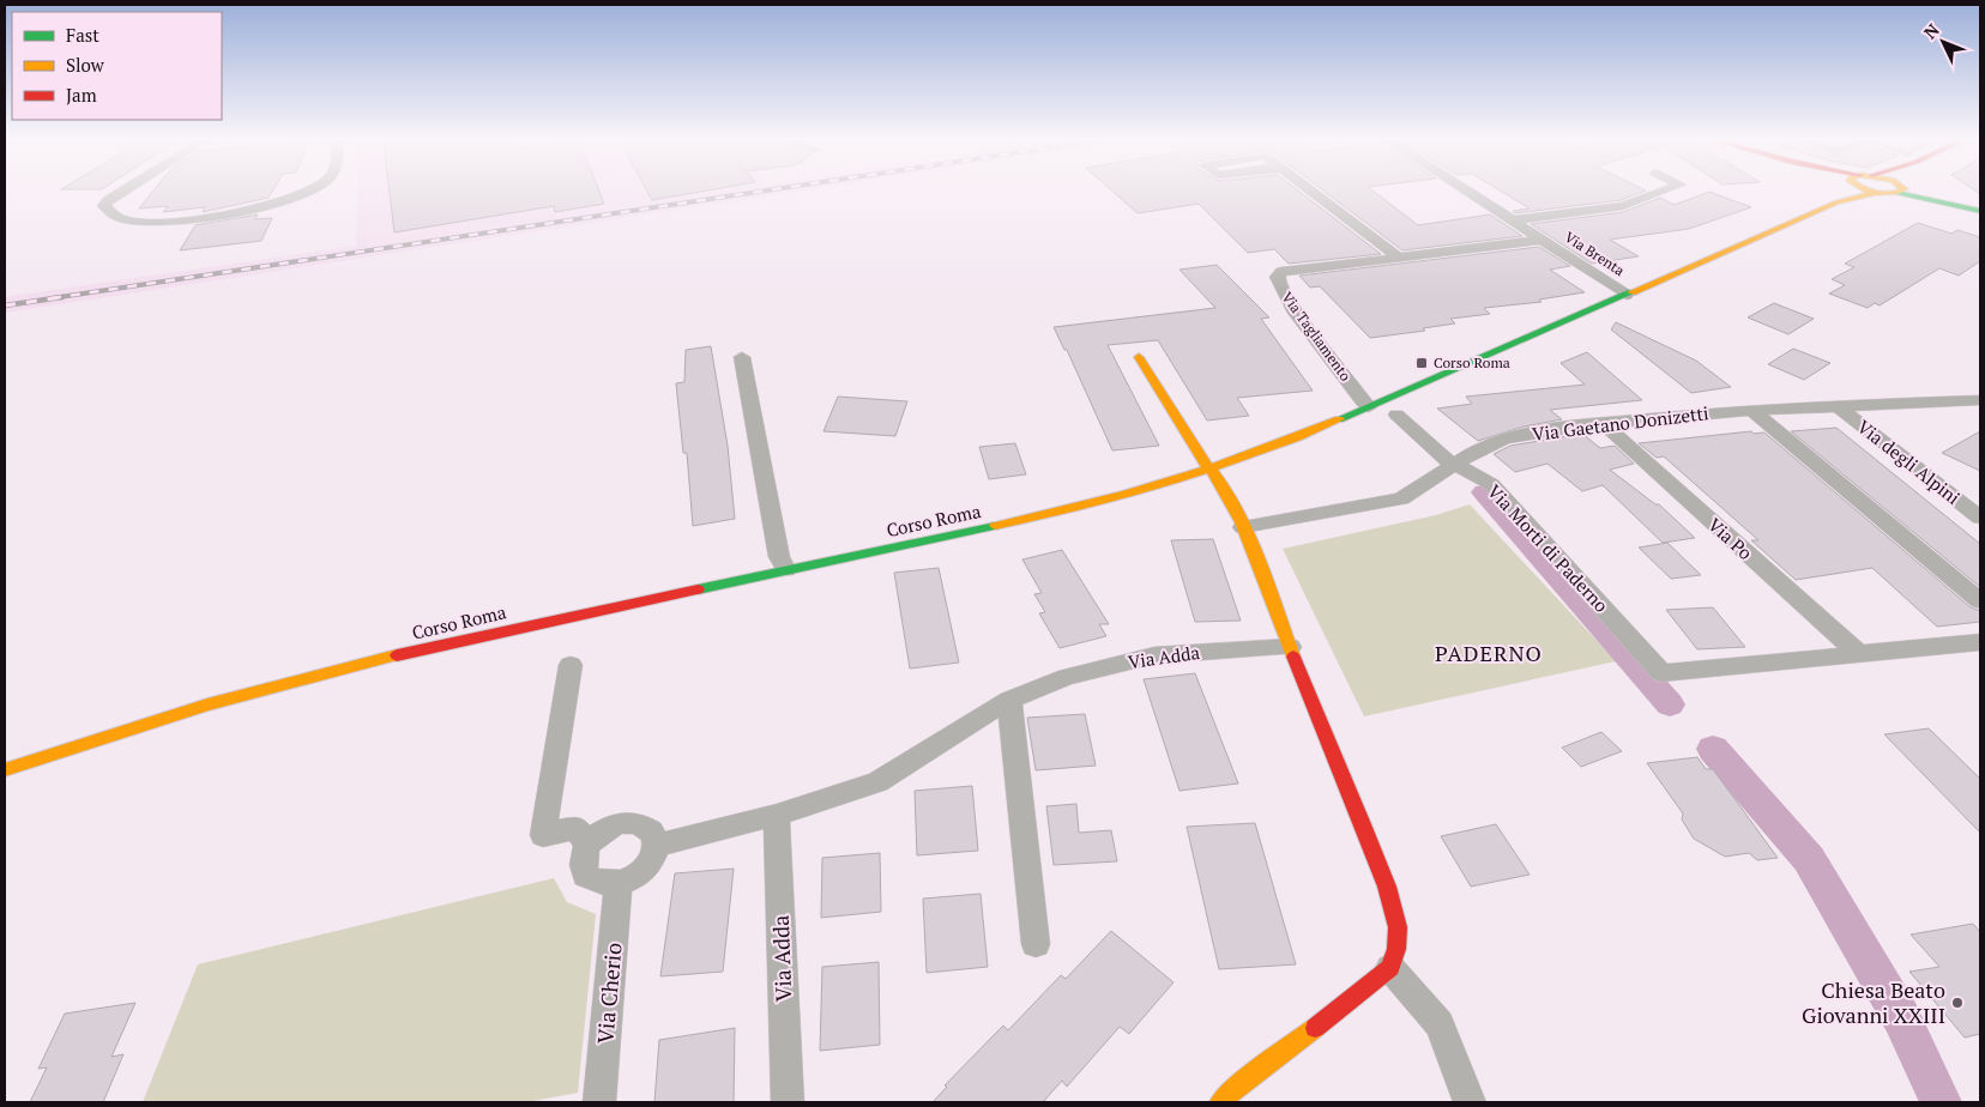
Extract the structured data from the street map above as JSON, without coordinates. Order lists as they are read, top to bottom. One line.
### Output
{"streets":{"street":["Via Brenta","Via Tagliamento","Via Gaetano Donizetti","Via degli Alpini","Corso Roma","Via Po","Via Morti di Paderno","Via Adda","Via Cherio"]},"crossings":[["Via Brenta","Via Tagliamento"],["Via Brenta","Corso Roma"],["Via Tagliamento","Corso Roma"],["Via Gaetano Donizetti","Via degli Alpini"],["Via Gaetano Donizetti","Via Po"],["Via Gaetano Donizetti","Via Morti di Paderno"],["Via Po","Via Morti di Paderno"],["Via Adda","Via Cherio"]],"districts":["PADERNO"],"places":{"transit":["Corso Roma"],"other":["Chiesa Beato Giovanni XXIII"]},"legend":["Fast","Slow","Jam"],"north":"top left"}
